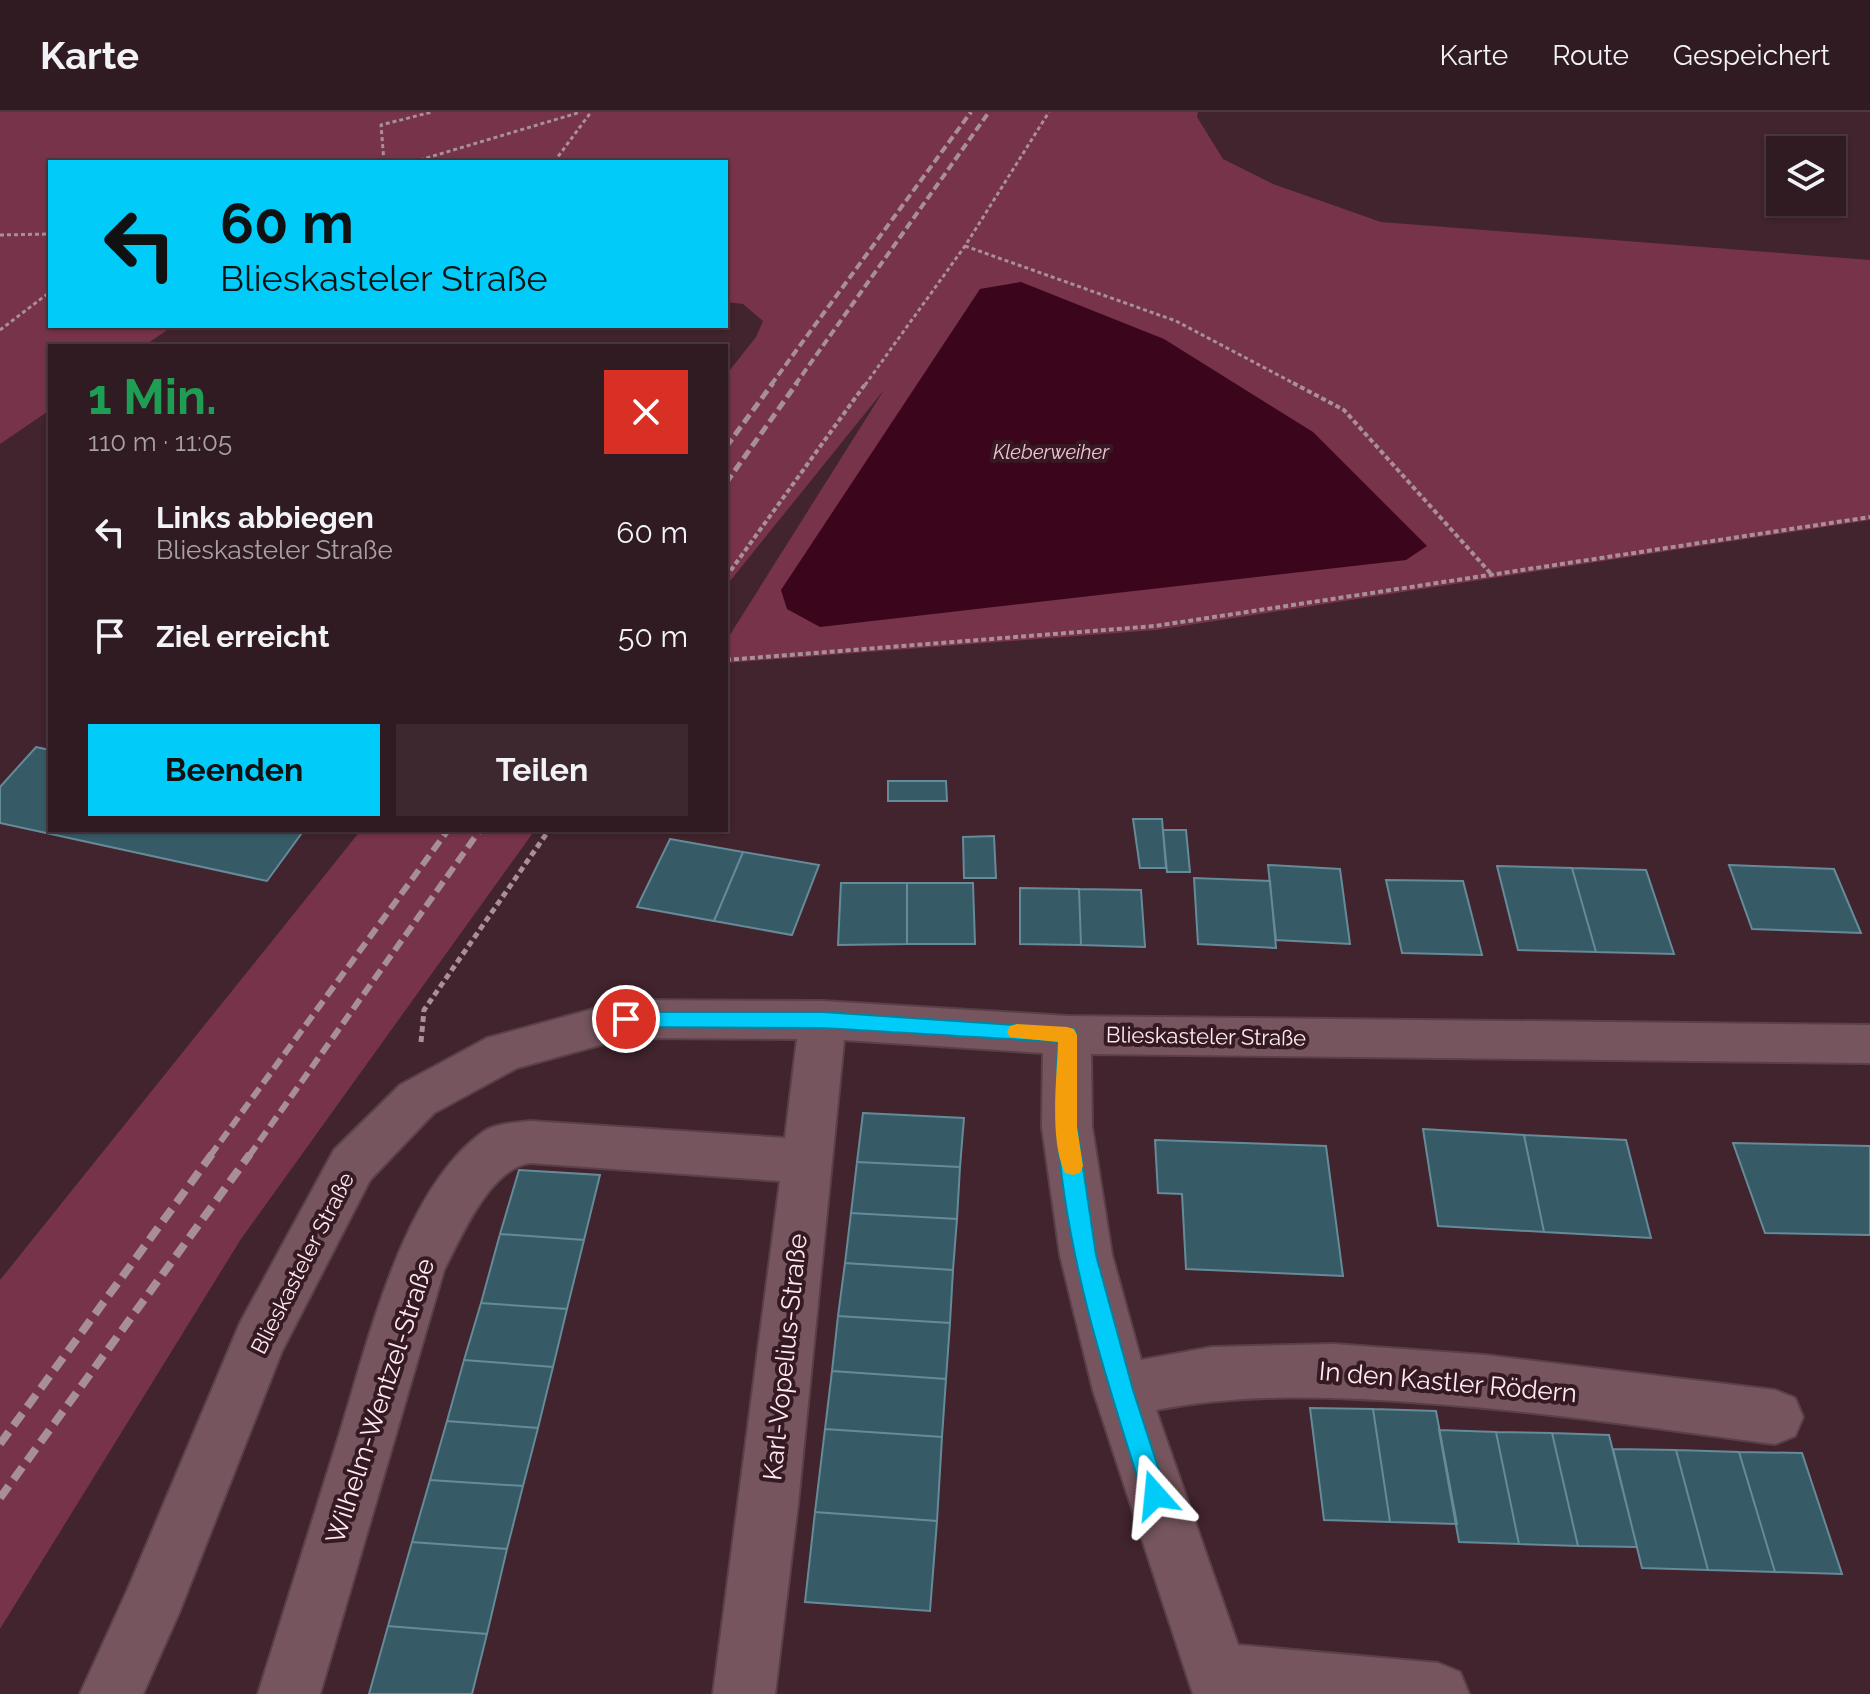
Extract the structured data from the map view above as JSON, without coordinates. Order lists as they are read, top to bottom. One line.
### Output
{"streets":{"street":["Blieskasteler Straße","Karl-Vopelius-Straße","In den Kastler Rödern","Wilhelm-Wentzel-Straße"]},"crossings":[["Blieskasteler Straße","Karl-Vopelius-Straße"],["Karl-Vopelius-Straße","Wilhelm-Wentzel-Straße"]],"water":["Kleberweiher"],"page":{"header":"Karte","nav":["Karte","Route","Gespeichert"],"turn":["60 m","Blieskasteler Straße"],"heading":["1 Min.","110 m · 11:05"],"list":[{"name":"Links abbiegen","note":"Blieskasteler Straße","value":"60 m"},{"name":"Ziel erreicht","value":"50 m"}],"buttons":["Beenden","Teilen"]}}
